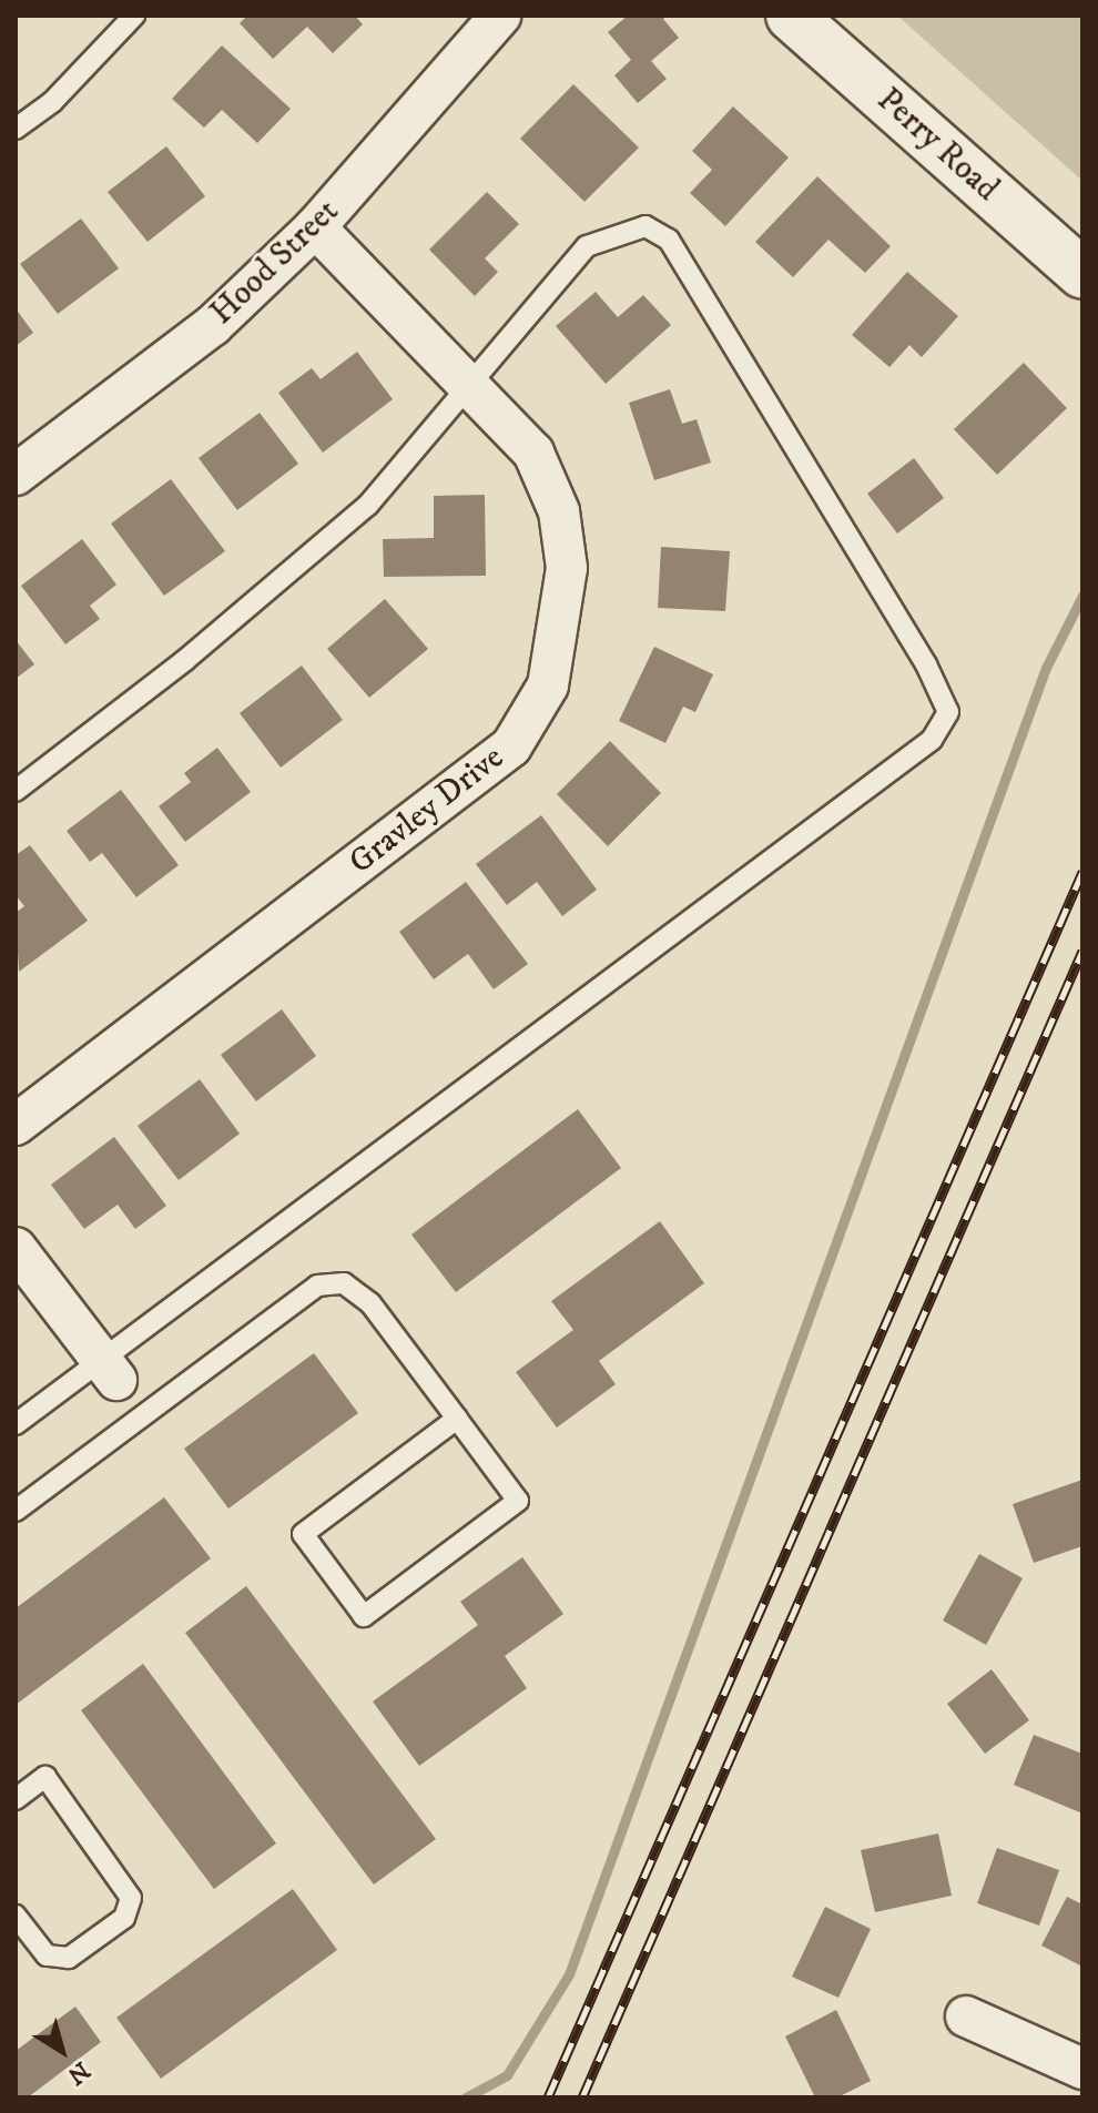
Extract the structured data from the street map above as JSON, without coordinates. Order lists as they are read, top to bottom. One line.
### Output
{"streets":{"street":["Perry Road","Hood Street","Gravley Drive"]},"crossings":[["Hood Street","Gravley Drive"]],"north":"bottom right"}
